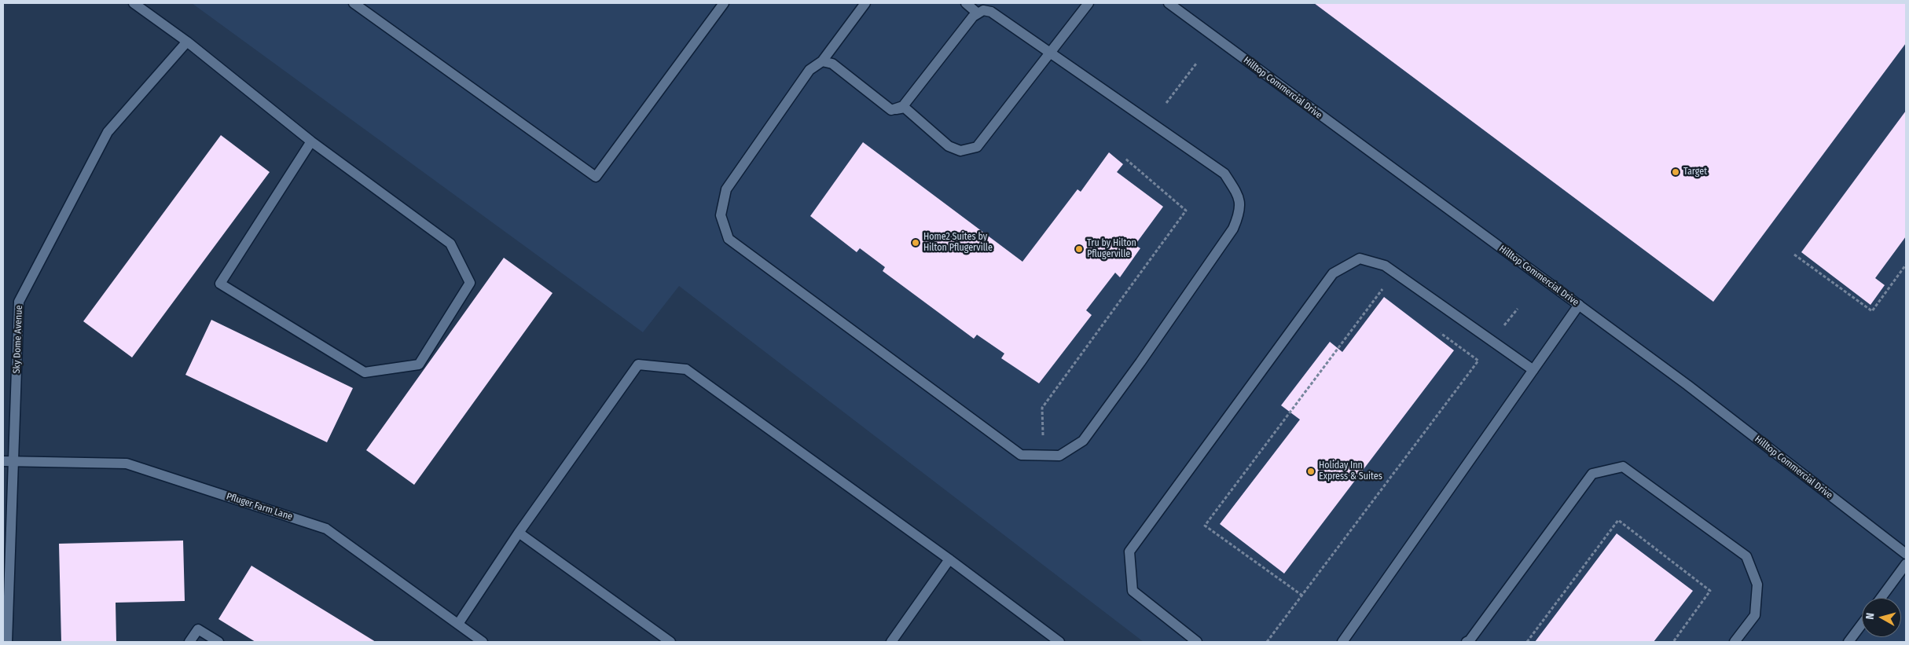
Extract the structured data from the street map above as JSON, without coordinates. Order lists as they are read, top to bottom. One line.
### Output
{"streets":{"street":["Hilltop Commercial Drive","Sky Dome Avenue","Pfluger Farm Lane"]},"crossings":[["Sky Dome Avenue","Pfluger Farm Lane"]],"places":["Target","Home2 Suites by Hilton Pflugerville","Tru by Hilton Pflugerville","Holiday Inn Express & Suites"],"north":"left"}
